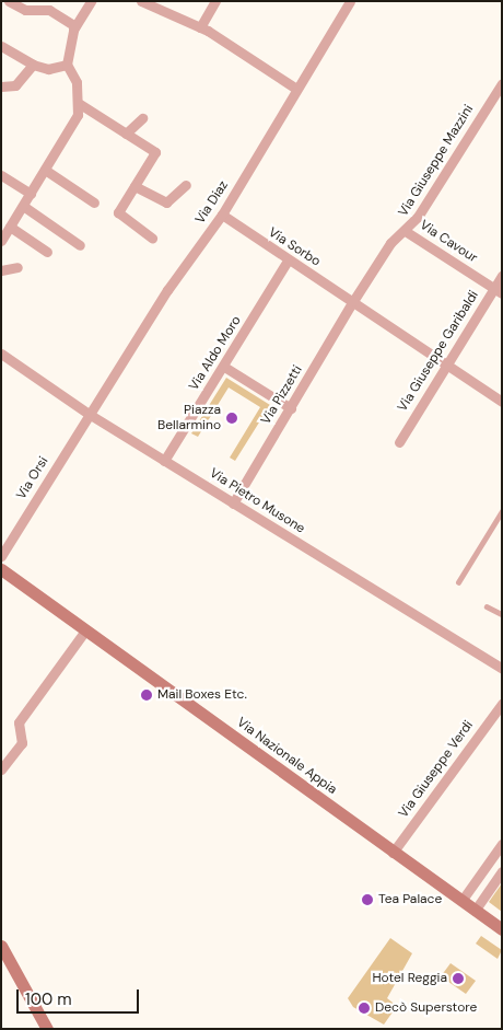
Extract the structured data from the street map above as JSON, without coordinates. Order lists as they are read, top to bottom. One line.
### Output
{"streets":{"main road":["Via Nazionale Appia"],"street":["Via Giuseppe Mazzini","Via Diaz","Via Cavour","Via Sorbo","Via Giuseppe Garibaldi","Via Aldo Moro","Via Pizzetti","Via Orsi","Via Pietro Musone","Via Giuseppe Verdi"]},"crossings":[["Via Giuseppe Mazzini","Via Cavour"],["Via Giuseppe Mazzini","Via Sorbo"],["Via Giuseppe Mazzini","Via Pizzetti"],["Via Diaz","Via Sorbo"],["Via Diaz","Via Orsi"],["Via Diaz","Via Pietro Musone"],["Via Cavour","Via Giuseppe Garibaldi"],["Via Sorbo","Via Giuseppe Garibaldi"],["Via Sorbo","Via Aldo Moro"],["Via Sorbo","Via Pizzetti"],["Via Aldo Moro","Via Pietro Musone"],["Via Pizzetti","Via Pietro Musone"],["Via Orsi","Via Pietro Musone"],["Via Nazionale Appia","Via Giuseppe Verdi"]],"places":["Piazza Bellarmino","Mail Boxes Etc.","Tea Palace","Hotel Reggia","Decò Superstore"],"scale_bar":"100 m"}
